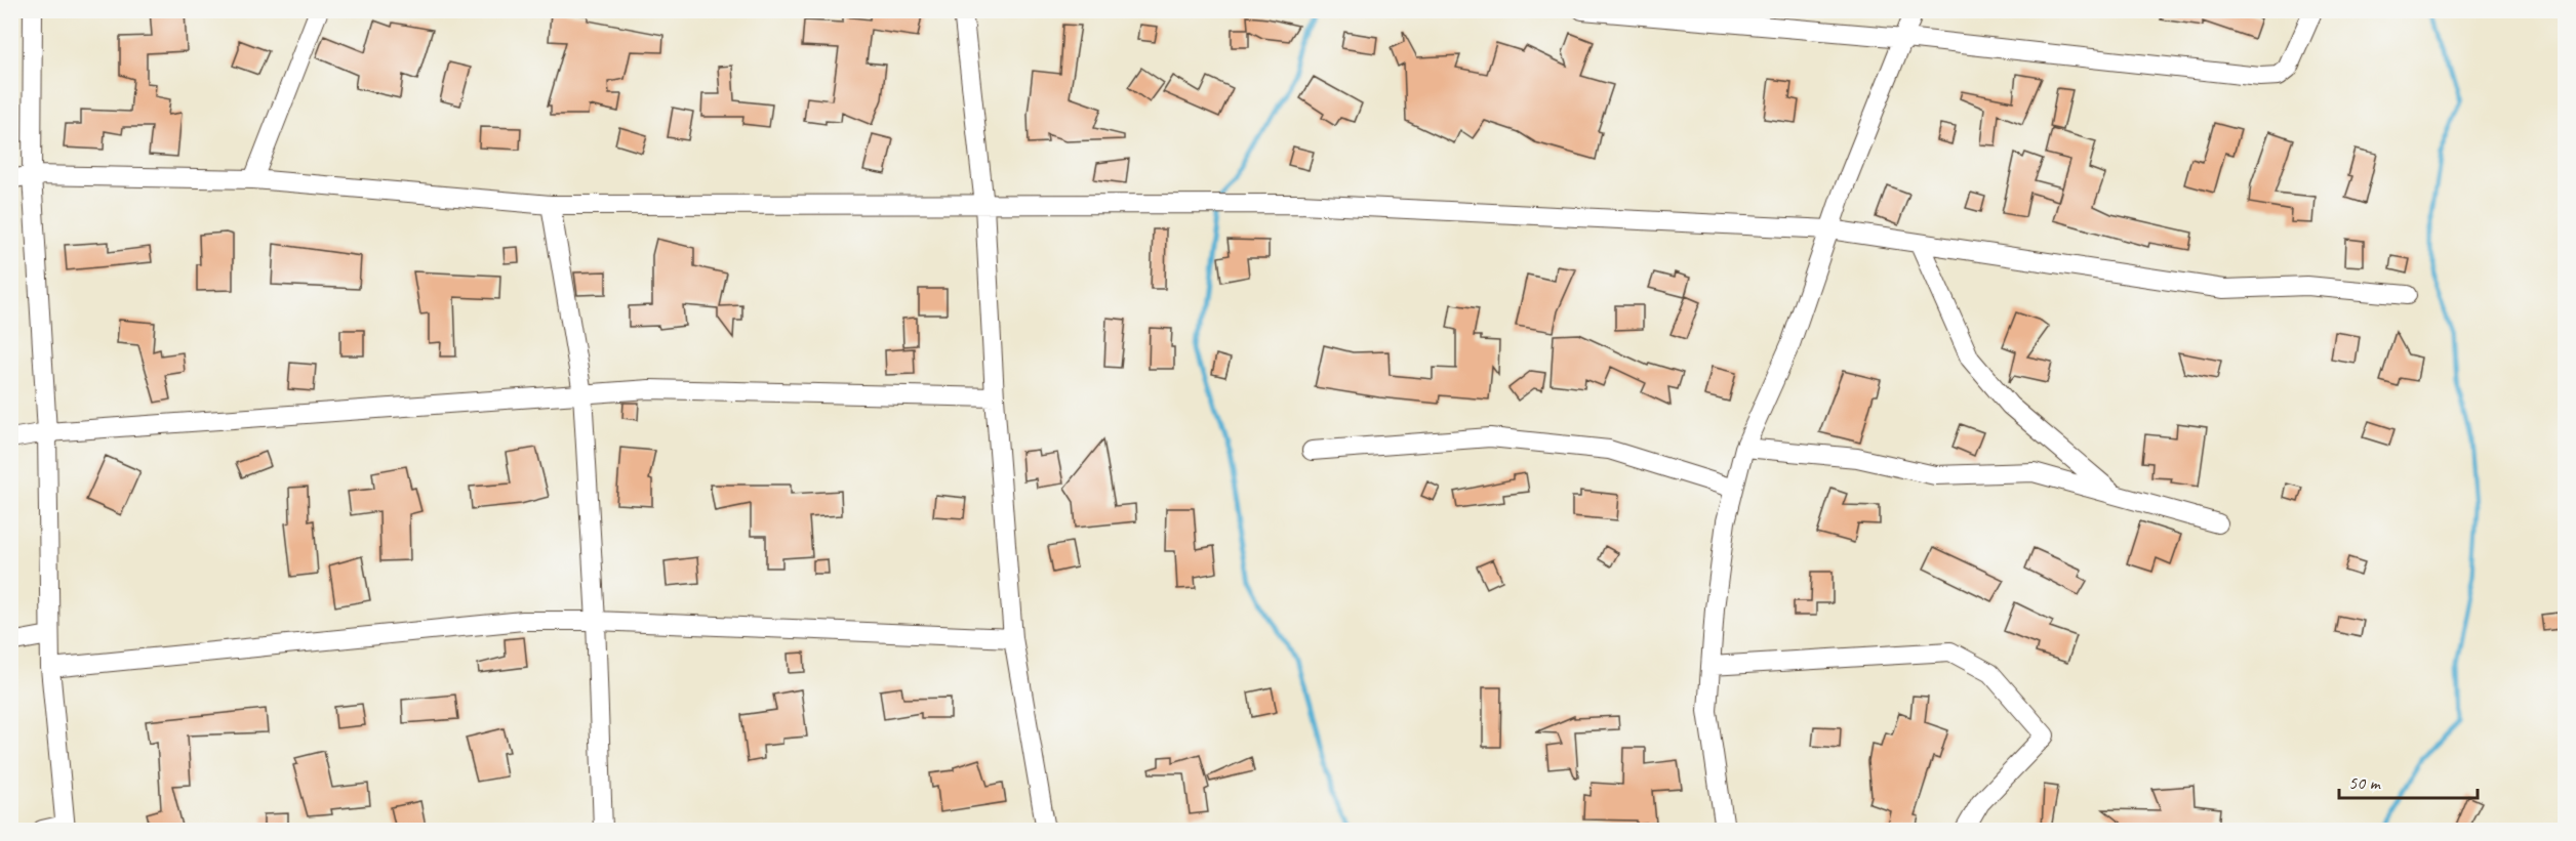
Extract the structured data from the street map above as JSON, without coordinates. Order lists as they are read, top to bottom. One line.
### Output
{"scale_bar":"50 m"}
